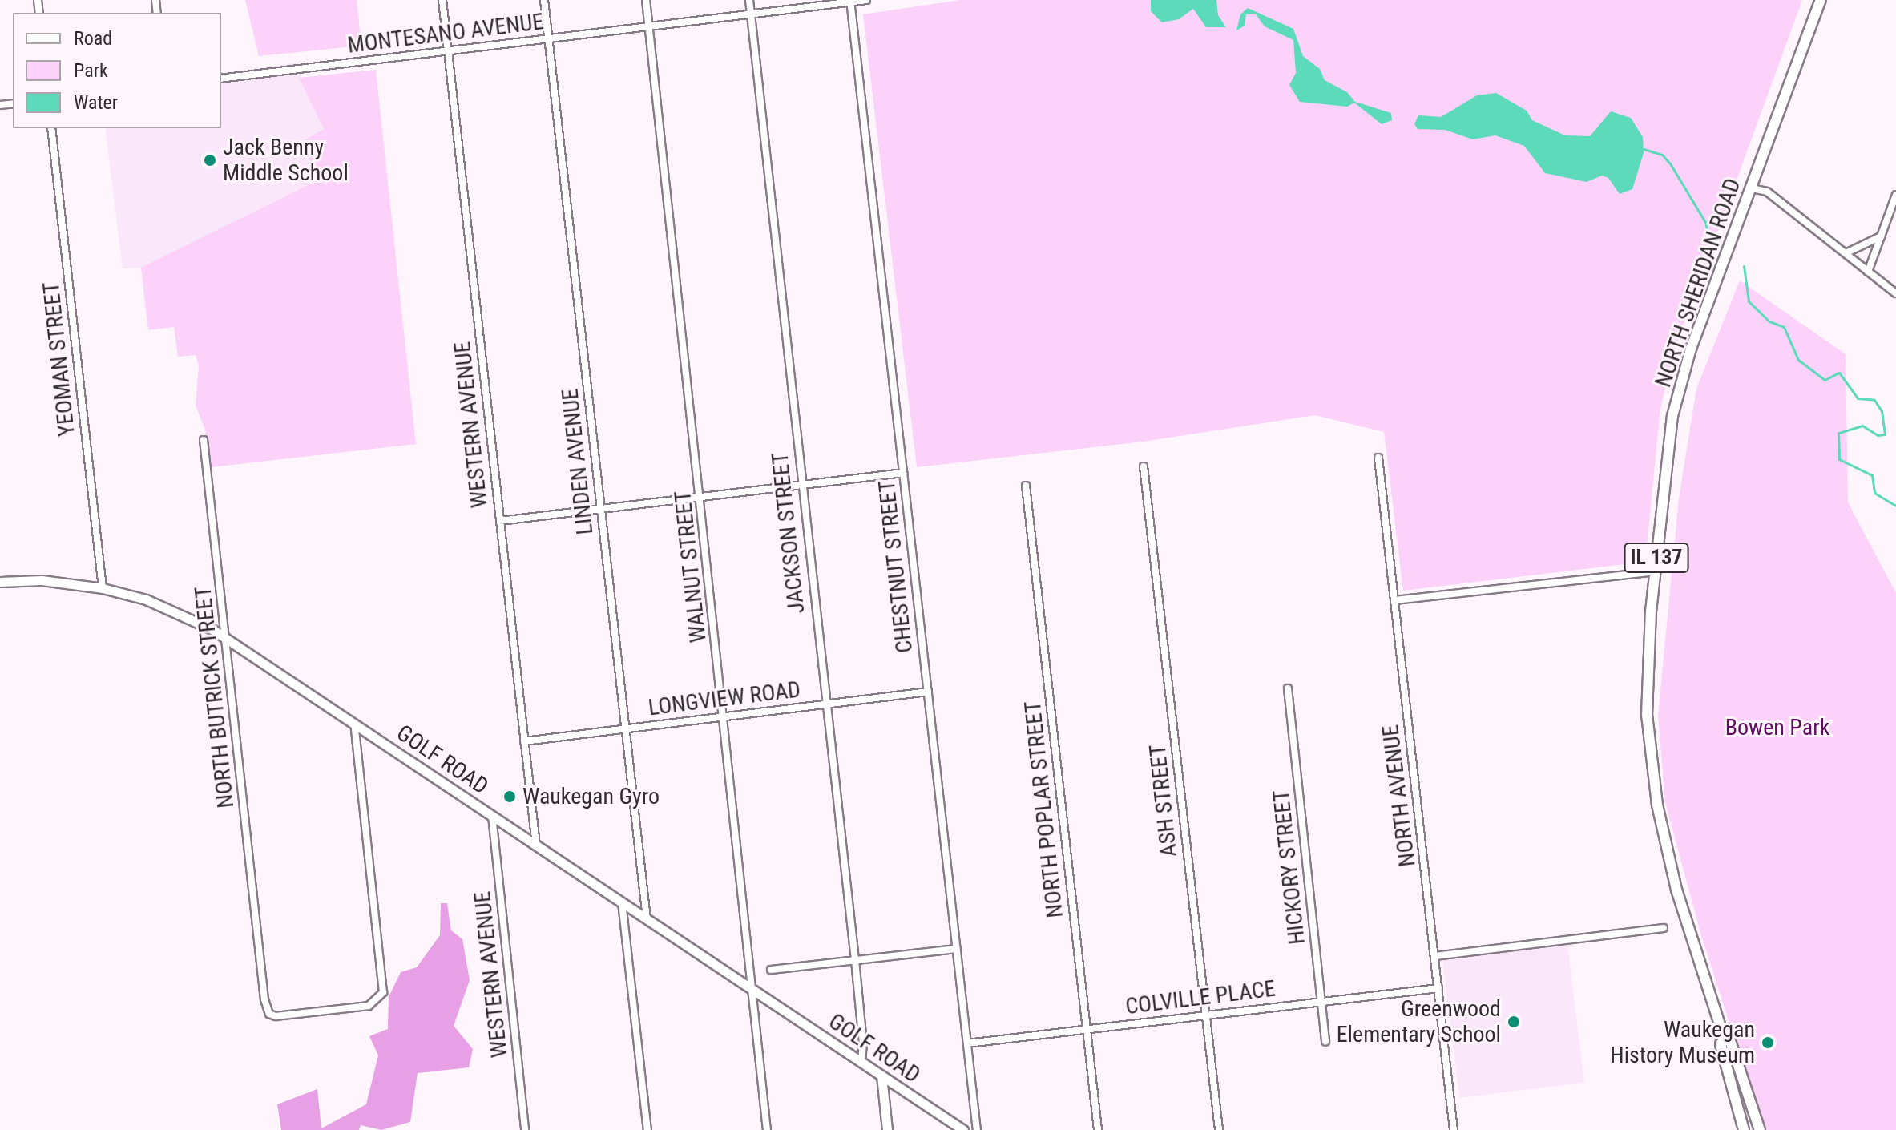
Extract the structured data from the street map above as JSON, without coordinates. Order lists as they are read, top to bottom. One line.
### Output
{"streets":{"main road":["NORTH SHERIDAN ROAD","IL 137"],"street":["MONTESANO AVENUE","YEOMAN STREET","WESTERN AVENUE","LINDEN AVENUE","JACKSON STREET","WALNUT STREET","CHESTNUT STREET","NORTH BUTRICK STREET","LONGVIEW ROAD","GOLF ROAD","NORTH AVENUE","ASH STREET","NORTH POPLAR STREET","HICKORY STREET","COLVILLE PLACE"]},"crossings":[["MONTESANO AVENUE","WESTERN AVENUE"],["MONTESANO AVENUE","LINDEN AVENUE"],["MONTESANO AVENUE","JACKSON STREET"],["MONTESANO AVENUE","WALNUT STREET"],["MONTESANO AVENUE","CHESTNUT STREET"],["YEOMAN STREET","GOLF ROAD"],["WESTERN AVENUE","LONGVIEW ROAD"],["WESTERN AVENUE","GOLF ROAD"],["LINDEN AVENUE","LONGVIEW ROAD"],["LINDEN AVENUE","GOLF ROAD"],["JACKSON STREET","LONGVIEW ROAD"],["JACKSON STREET","GOLF ROAD"],["WALNUT STREET","LONGVIEW ROAD"],["WALNUT STREET","GOLF ROAD"],["CHESTNUT STREET","LONGVIEW ROAD"],["CHESTNUT STREET","COLVILLE PLACE"],["NORTH BUTRICK STREET","GOLF ROAD"],["NORTH AVENUE","COLVILLE PLACE"],["ASH STREET","COLVILLE PLACE"],["NORTH POPLAR STREET","COLVILLE PLACE"],["HICKORY STREET","COLVILLE PLACE"]],"parks":["Bowen Park"],"places":["Jack Benny Middle School","Waukegan Gyro","Greenwood Elementary School","Waukegan History Museum"],"legend":["Road","Park","Water"]}
